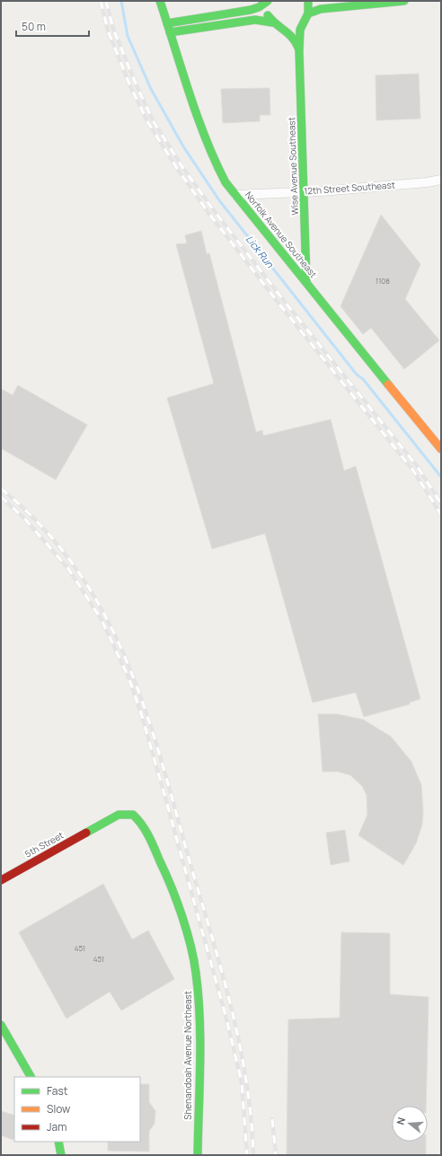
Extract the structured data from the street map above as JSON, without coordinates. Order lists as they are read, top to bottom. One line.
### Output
{"streets":{"street":["Wise Avenue Southeast","12th Street Southeast","Norfolk Avenue Southeast","5th Street","Shenandoah Avenue Northeast"]},"crossings":[["Wise Avenue Southeast","12th Street Southeast"],["Wise Avenue Southeast","Norfolk Avenue Southeast"],["12th Street Southeast","Norfolk Avenue Southeast"],["5th Street","Shenandoah Avenue Northeast"]],"water":["Lick Run"],"house_numbers":["1108","451","451"],"legend":["Fast","Slow","Jam"],"scale_bar":"50 m","north":"left"}
